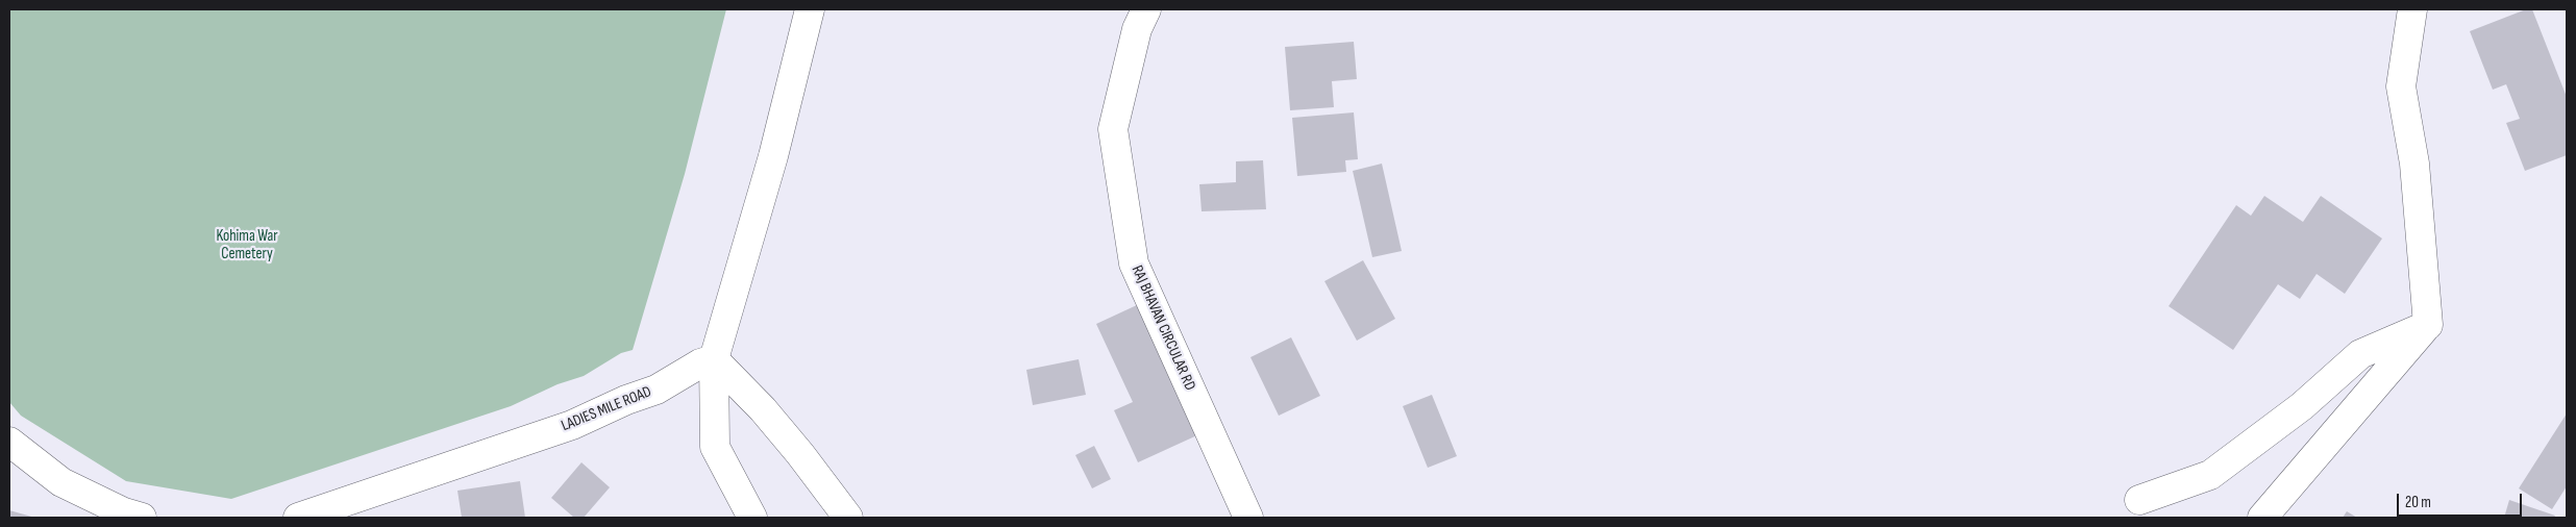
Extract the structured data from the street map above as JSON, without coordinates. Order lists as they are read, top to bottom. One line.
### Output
{"streets":{"street":["RAJ BHAVAN CIRCULAR RD","LADIES MILE ROAD"]},"parks":["Kohima War Cemetery"],"scale_bar":"20 m"}
